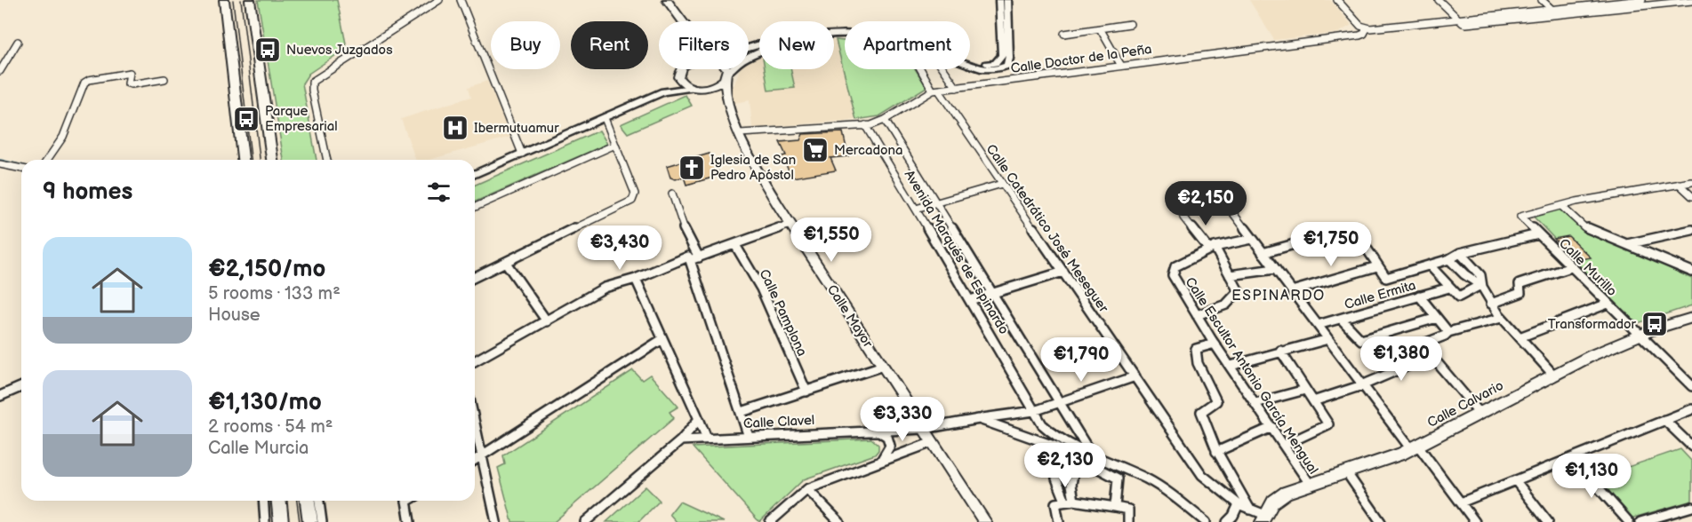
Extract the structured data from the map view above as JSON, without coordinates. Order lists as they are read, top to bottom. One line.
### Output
{"streets":{"main road":["Calle Mayor","Calle Calvario"],"street":["Calle Doctor de la Peña","Calle Catedrático José Meseguer","Avenida Marqués de Espinardo","Calle Murillo","Calle Ermita","Calle Pamplona","Calle Escultor Antonio García Mengual","Calle Clavel"]},"crossings":[["Calle Doctor de la Peña","Calle Catedrático José Meseguer"],["Calle Doctor de la Peña","Avenida Marqués de Espinardo"],["Calle Doctor de la Peña","Calle Mayor"],["Calle Catedrático José Meseguer","Calle Calvario"],["Calle Catedrático José Meseguer","Calle Clavel"],["Avenida Marqués de Espinardo","Calle Clavel"],["Calle Murillo","Calle Calvario"],["Calle Mayor","Calle Clavel"],["Calle Escultor Antonio García Mengual","Calle Calvario"]],"districts":["ESPINARDO"],"places":{"bus stop":["Nuevos Juzgados","Parque Empresarial","Transformador"],"hospital":["Ibermutuamur"],"supermarket":["Mercadona"],"church":["Iglesia de San Pedro Apóstol"]},"page":{"chip":["Buy","Rent","Filters","New","Apartment"],"heading":"9 homes","price":["€2,150","€1,550","€1,750","€3,430","€1,380","€1,790","€3,330","€2,130","€1,130"],"list":[{"name":"€2,150/mo","note":"5 rooms · 133 m² · House"},{"name":"€1,130/mo","note":"2 rooms · 54 m² · Calle Murcia"}]}}
